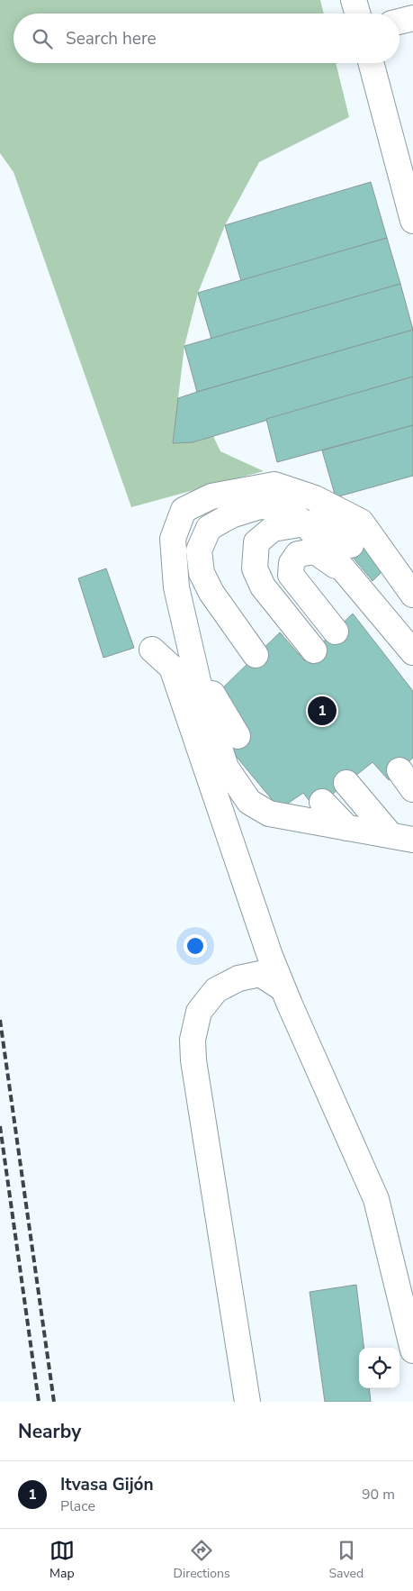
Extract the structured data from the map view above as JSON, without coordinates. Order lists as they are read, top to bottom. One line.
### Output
{"page":{"search":"Search here","pins":"1","heading":"Nearby","list":[{"mark":"1","name":"Itvasa Gijón","note":"Place","value":"90 m"}],"nav":["Map","Directions","Saved"]}}
